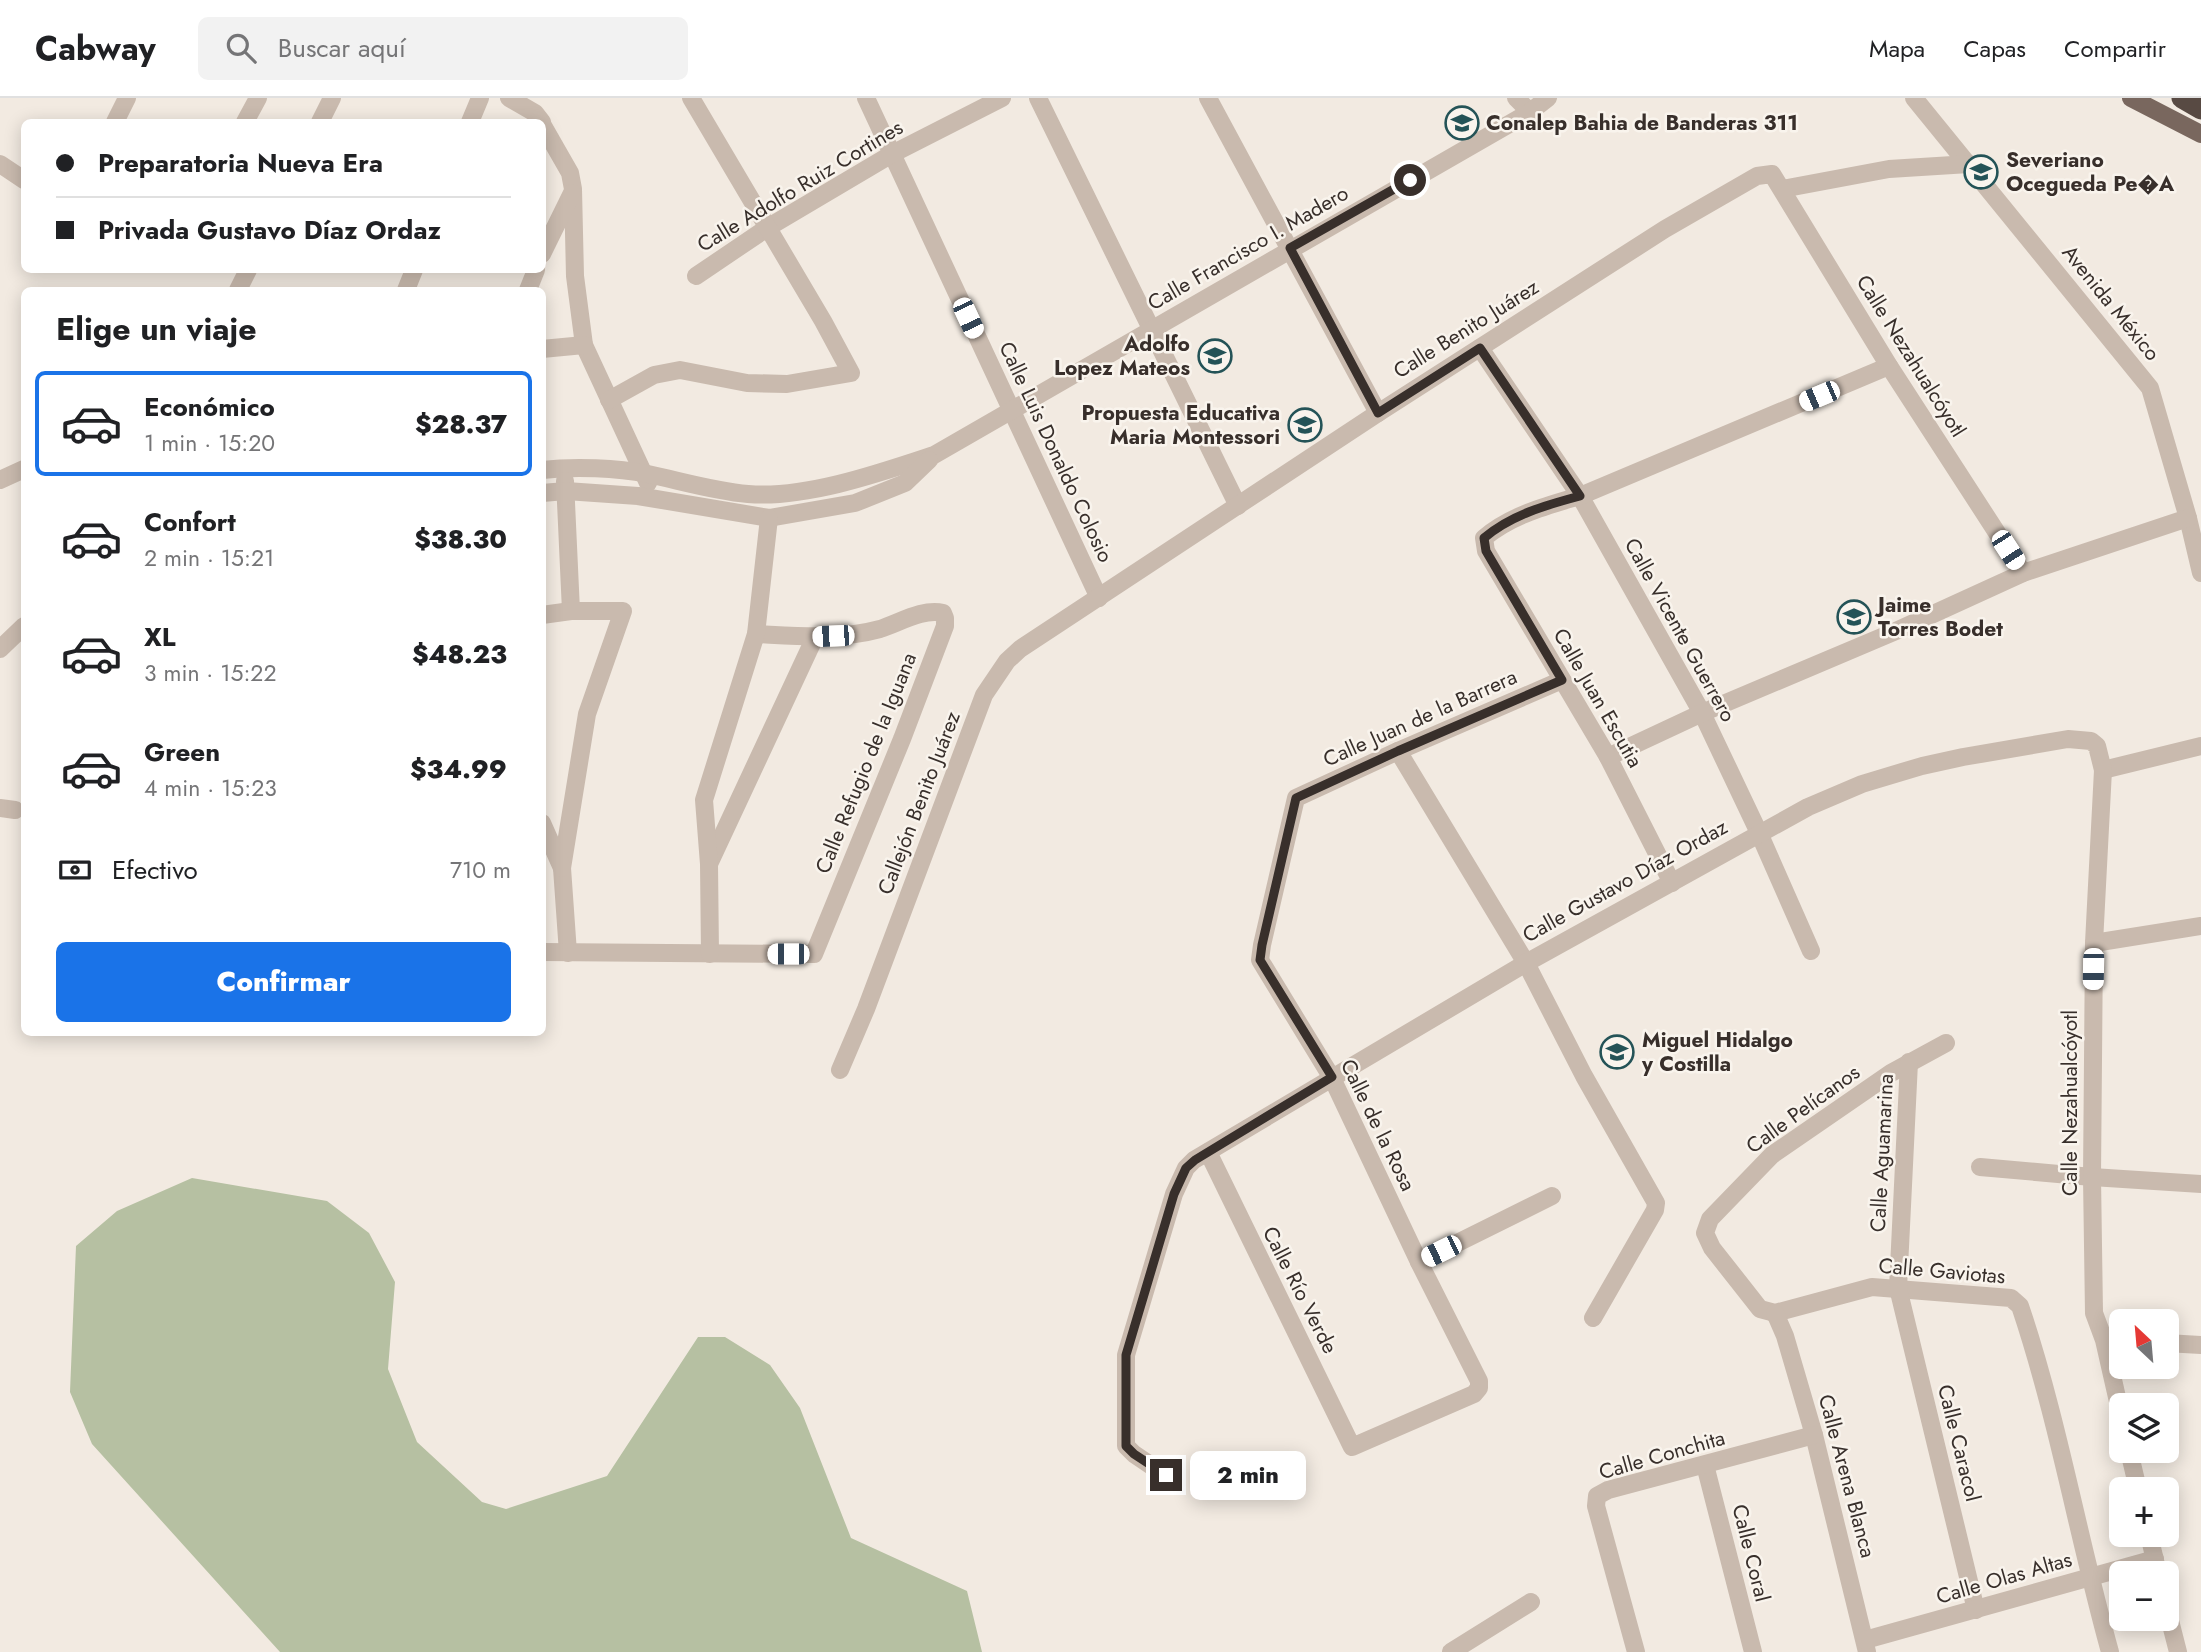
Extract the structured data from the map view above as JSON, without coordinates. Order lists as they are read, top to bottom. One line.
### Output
{"streets":{"street":["Calle Adolfo Ruiz Cortines","Calle Francisco I. Madero","Avenida México","Calle Benito Juárez","Calle Nezahualcóyotl","Calle Luis Donaldo Colosio","Calle Vicente Guerrero","Calle Juan Escutia","Calle Juan de la Barrera","Calle Refugio de la Iguana","Callejón Benito Juárez","Calle Gustavo Díaz Ordaz","Calle Pelícanos","Calle de la Rosa","Calle Aguamarina","Calle Gaviotas","Calle Río Verde","Calle Caracol","Calle Conchita","Calle Arena Blanca","Calle Coral","Calle Olas Altas"]},"crossings":[["Calle Adolfo Ruiz Cortines","Calle Luis Donaldo Colosio"],["Calle Francisco I. Madero","Calle Luis Donaldo Colosio"],["Calle Benito Juárez","Calle Nezahualcóyotl"],["Calle Benito Juárez","Calle Luis Donaldo Colosio"],["Calle Benito Juárez","Calle Vicente Guerrero"],["Calle Benito Juárez","Callejón Benito Juárez"],["Calle Nezahualcóyotl","Calle Gustavo Díaz Ordaz"],["Calle Luis Donaldo Colosio","Callejón Benito Juárez"],["Calle Vicente Guerrero","Calle Juan Escutia"],["Calle Vicente Guerrero","Calle Gustavo Díaz Ordaz"],["Calle Juan Escutia","Calle Juan de la Barrera"],["Calle Juan Escutia","Calle Gustavo Díaz Ordaz"],["Calle Juan de la Barrera","Calle de la Rosa"],["Calle Gustavo Díaz Ordaz","Calle de la Rosa"],["Calle Gustavo Díaz Ordaz","Calle Río Verde"],["Calle Pelícanos","Calle Aguamarina"],["Calle Pelícanos","Calle Gaviotas"],["Calle Pelícanos","Calle Arena Blanca"],["Calle de la Rosa","Calle Río Verde"],["Calle Aguamarina","Calle Gaviotas"],["Calle Aguamarina","Calle Caracol"],["Calle Gaviotas","Calle Caracol"],["Calle Gaviotas","Calle Arena Blanca"],["Calle Gaviotas","Calle Olas Altas"],["Calle Caracol","Calle Olas Altas"],["Calle Conchita","Calle Arena Blanca"],["Calle Conchita","Calle Coral"],["Calle Arena Blanca","Calle Olas Altas"]],"places":{"school or university":["Conalep Bahia de Banderas 311","Severiano Ocegueda Pe�A","Adolfo Lopez Mateos","Propuesta Educativa Maria Montessori","Jaime Torres Bodet","Miguel Hidalgo y Costilla"]},"north":"top left","page":{"header":"Cabway","search":"Buscar aquí","nav":["Mapa","Capas","Compartir"],"banner":["Preparatoria Nueva Era","Privada Gustavo Díaz Ordaz"],"heading":"Elige un viaje","list":[{"name":"Económico","note":"1 min · 15:20","value":"$28.37"},{"name":"Confort","note":"2 min · 15:21","value":"$38.30"},{"name":"XL","note":"3 min · 15:22","value":"$48.23"},{"name":"Green","note":"4 min · 15:23","value":"$34.99"}],"pay":["Efectivo","710 m"],"buttons":"Confirmar","map_buttons":["+","−"],"bubble":"2 min"}}
